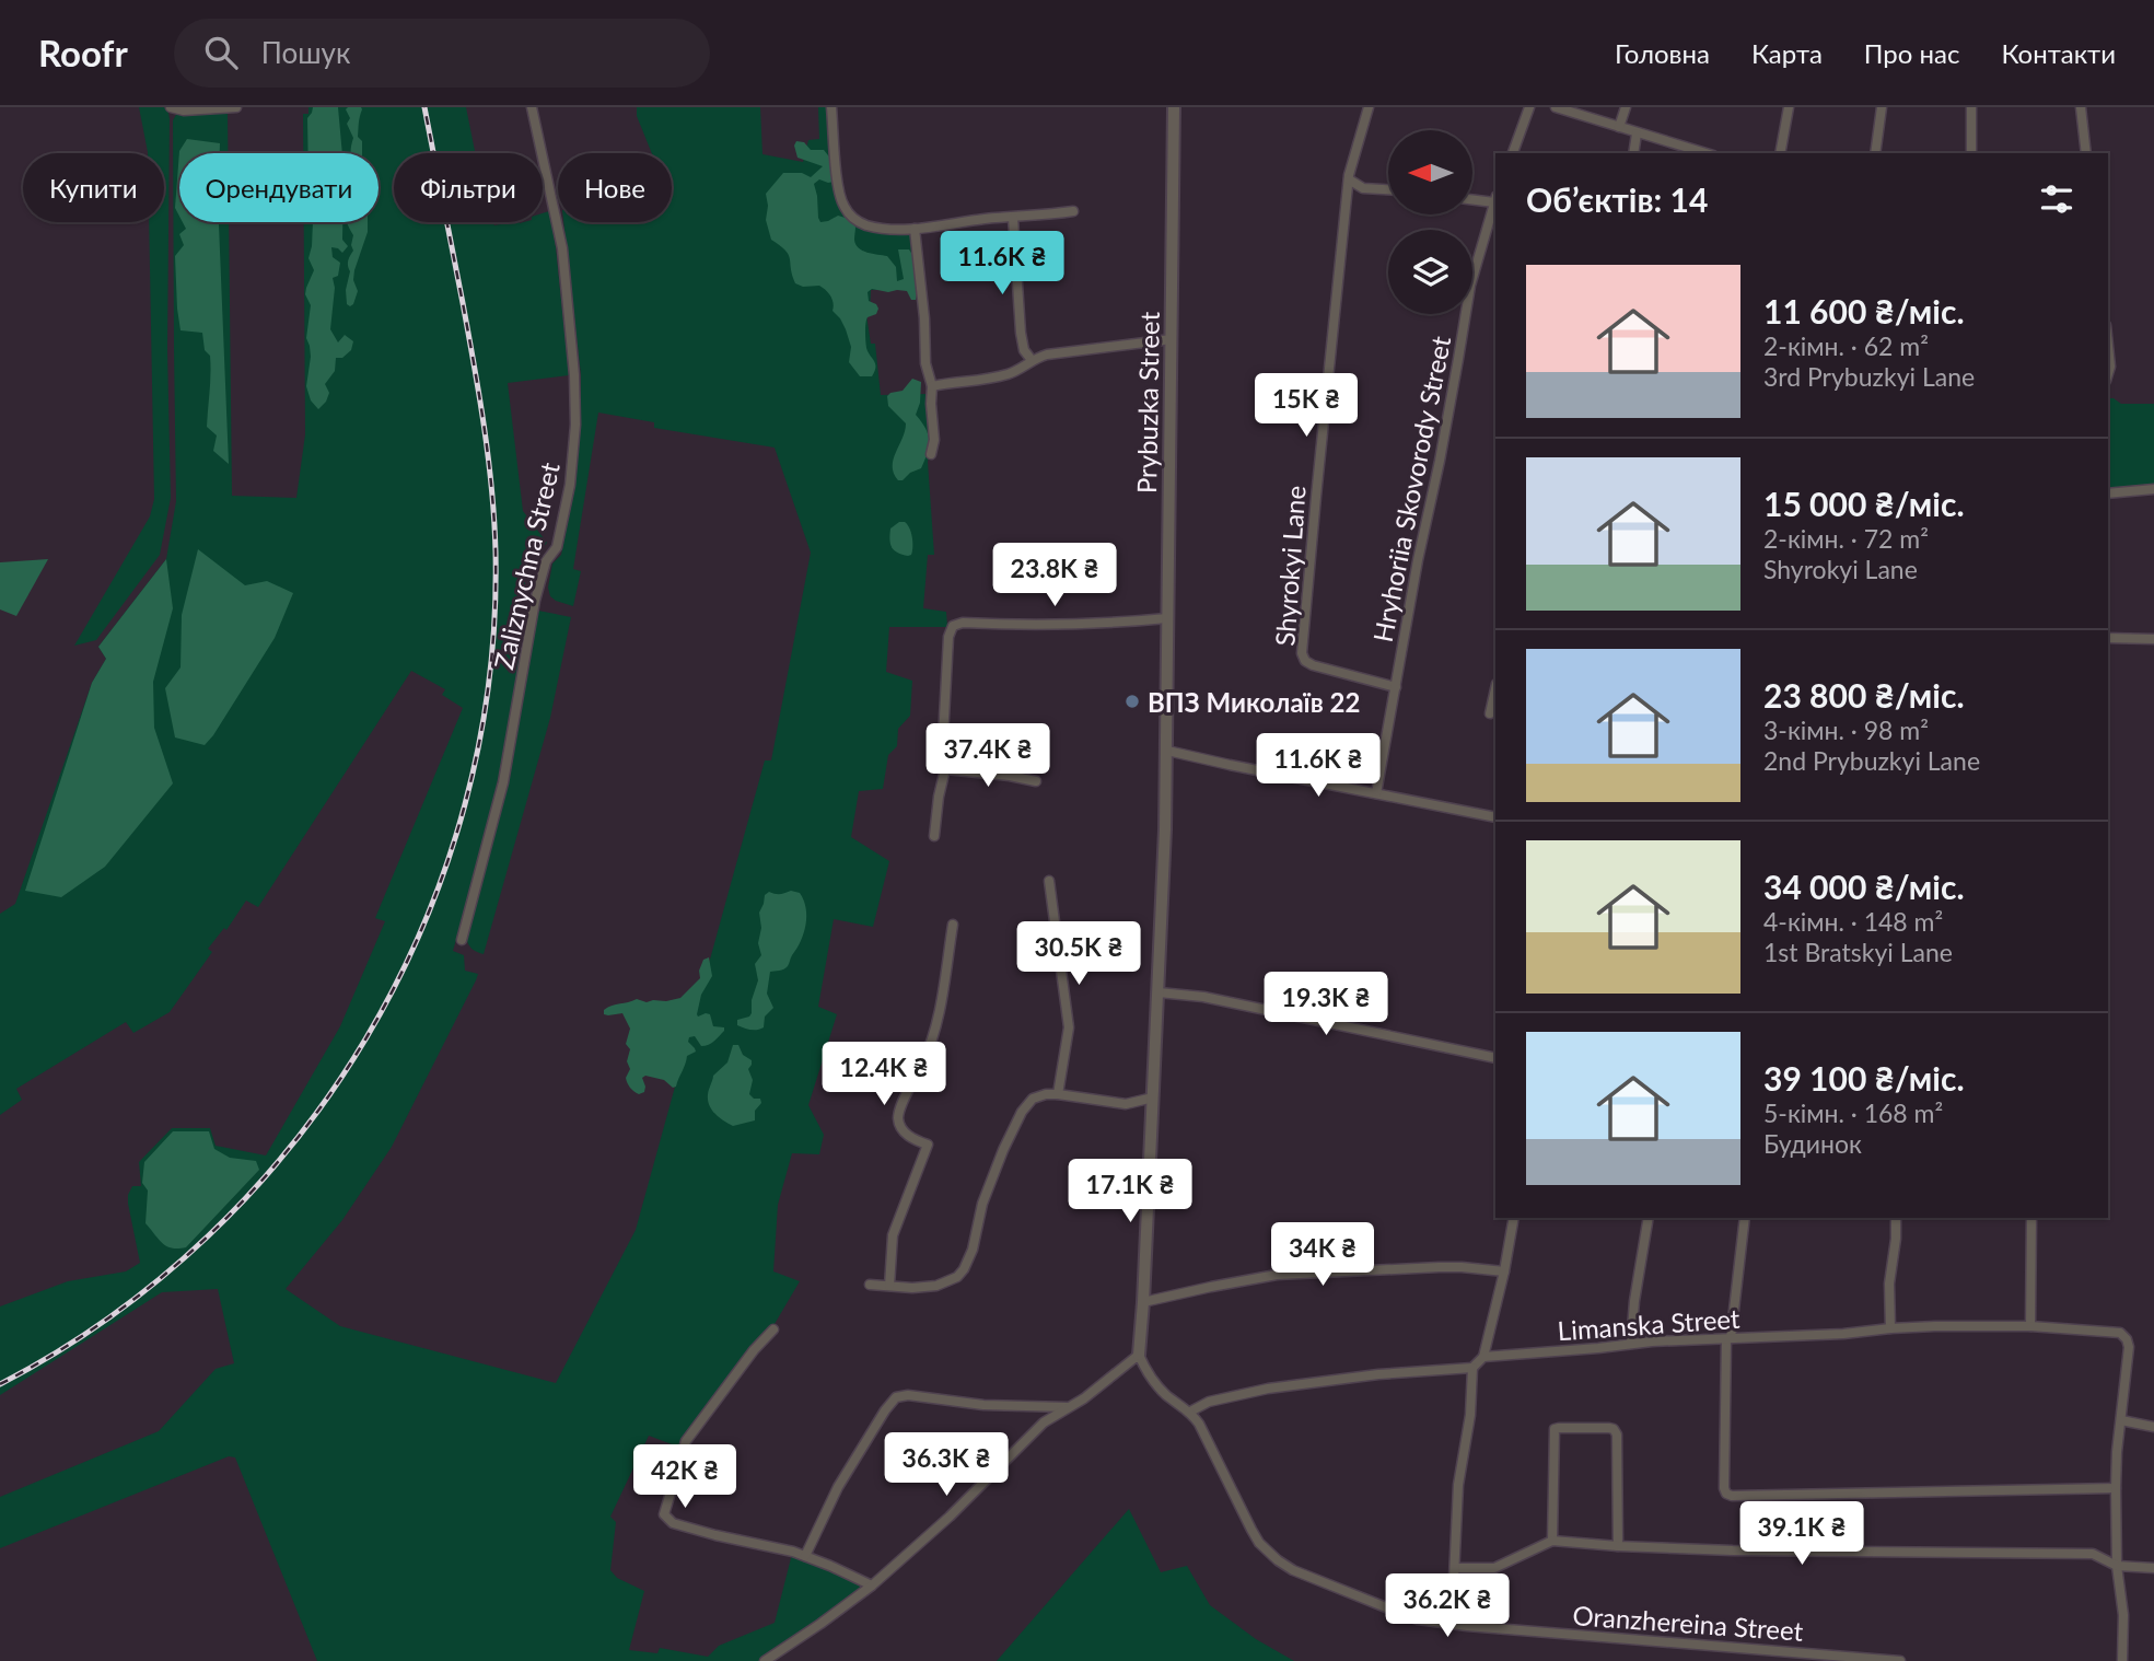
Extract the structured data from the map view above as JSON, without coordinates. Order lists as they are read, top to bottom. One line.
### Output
{"streets":{"street":["Prybuzka Street","Hryhoriia Skovorody Street","Zaliznychna Street","Shyrokyi Lane","Limanska Street","Oranzhereina Street"]},"crossings":[["Prybuzka Street","Oranzhereina Street"],["Hryhoriia Skovorody Street","Shyrokyi Lane"]],"places":["ВПЗ Миколаїв 22"],"north":"left","page":{"header":"Roofr","search":"Пошук","nav":["Головна","Карта","Про нас","Контакти"],"chip":["Купити","Орендувати","Фільтри","Нове"],"heading":"Об’єктів: 14","price":["11.6K ₴","15K ₴","23.8K ₴","37.4K ₴","11.6K ₴","30.5K ₴","19.3K ₴","12.4K ₴","17.1K ₴","34K ₴","36.3K ₴","42K ₴","39.1K ₴","36.2K ₴"],"list":[{"name":"11 600 ₴/міс.","note":"2-кімн. · 62 m² · 3rd Prybuzkyi Lane"},{"name":"15 000 ₴/міс.","note":"2-кімн. · 72 m² · Shyrokyi Lane"},{"name":"23 800 ₴/міс.","note":"3-кімн. · 98 m² · 2nd Prybuzkyi Lane"},{"name":"34 000 ₴/міс.","note":"4-кімн. · 148 m² · 1st Bratskyi Lane"},{"name":"39 100 ₴/міс.","note":"5-кімн. · 168 m² · Будинок"}]}}
